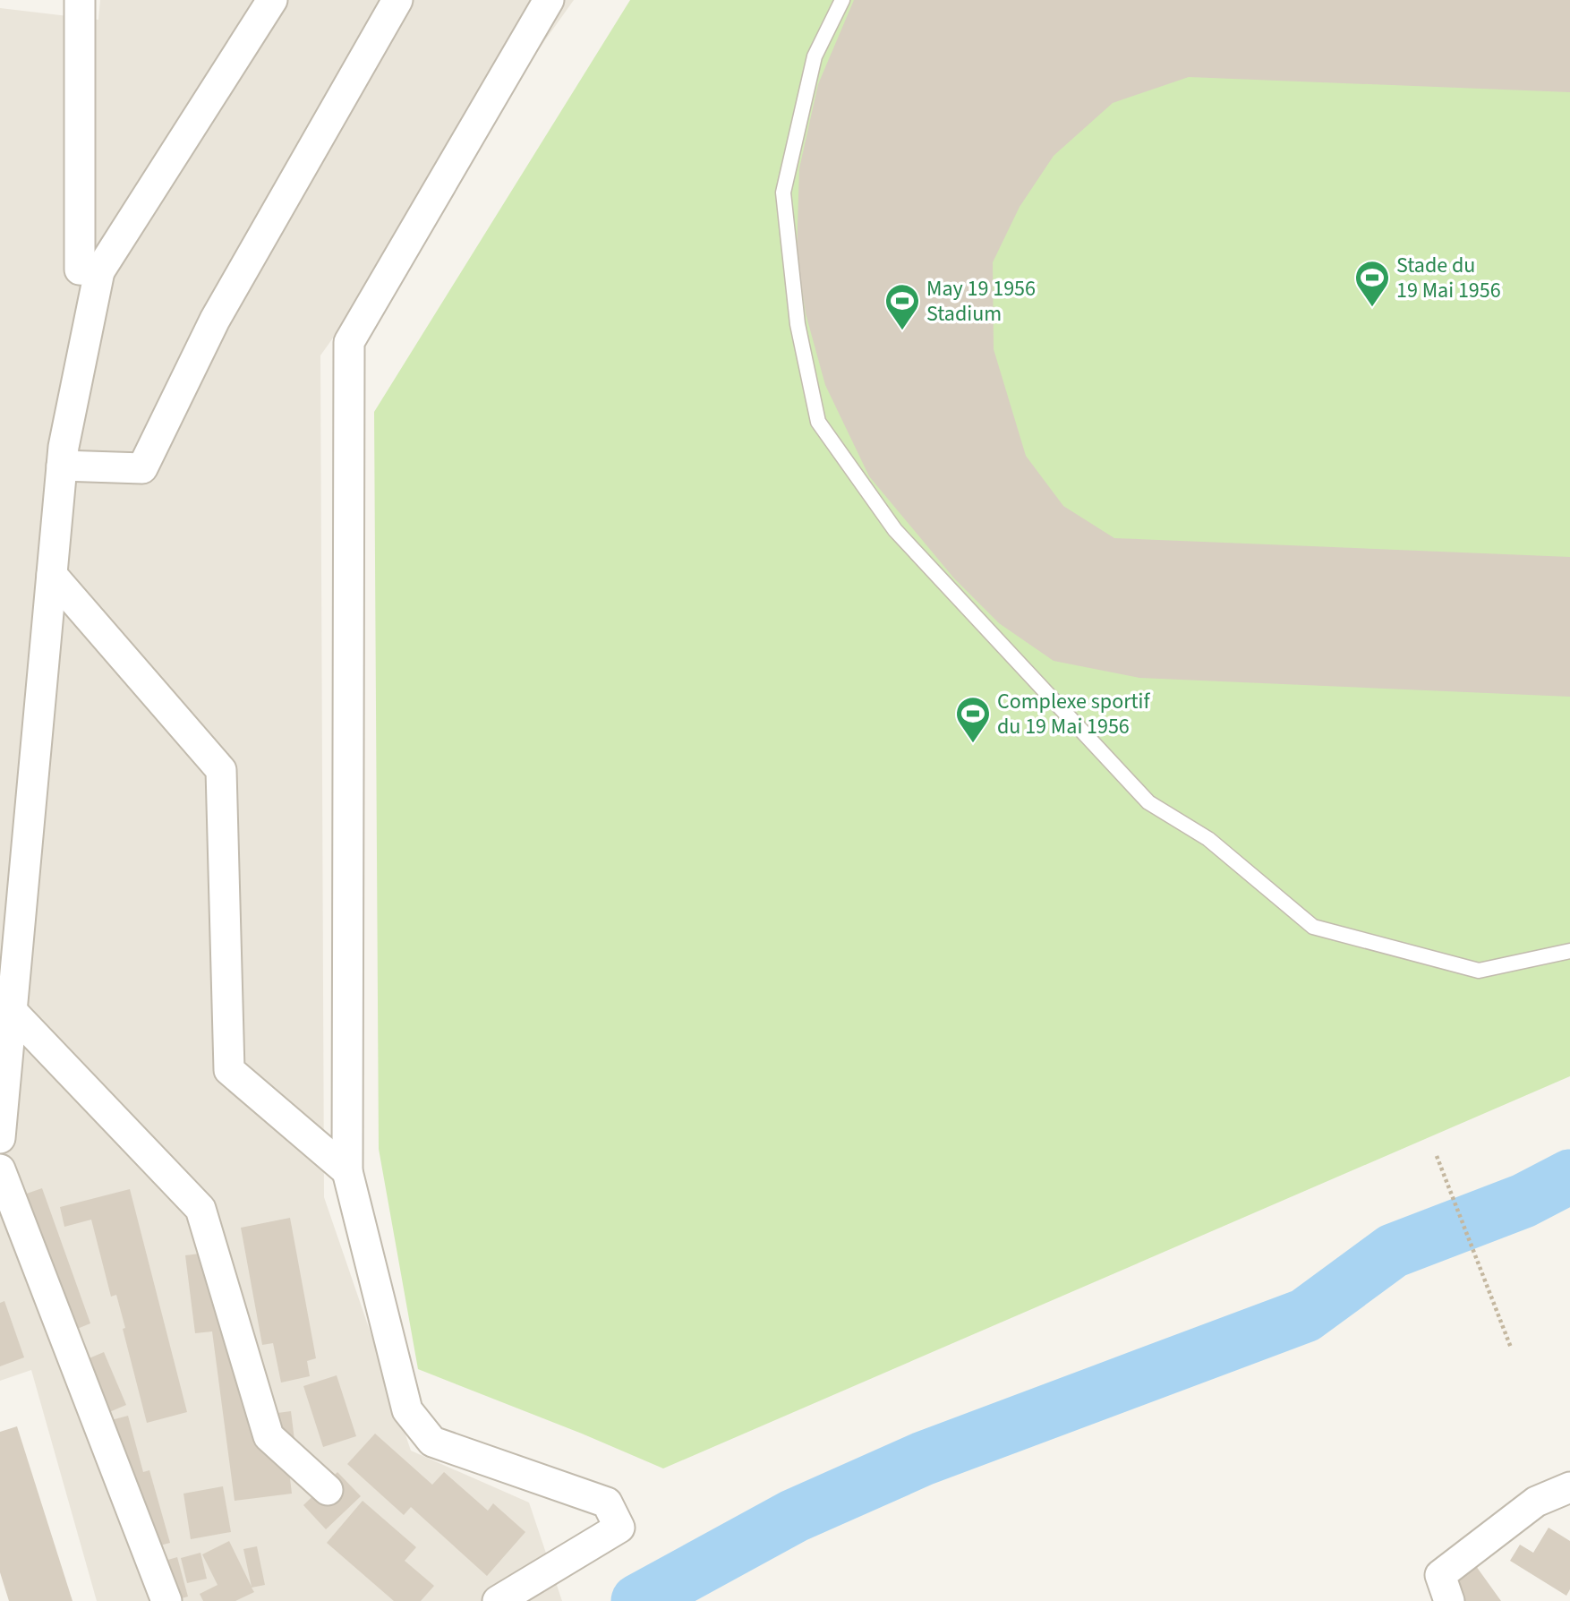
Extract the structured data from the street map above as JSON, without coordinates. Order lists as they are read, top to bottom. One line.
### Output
{"places":{"sports":["Stade du 19 Mai 1956","May 19 1956 Stadium","Complexe sportif du 19 Mai 1956"]}}
